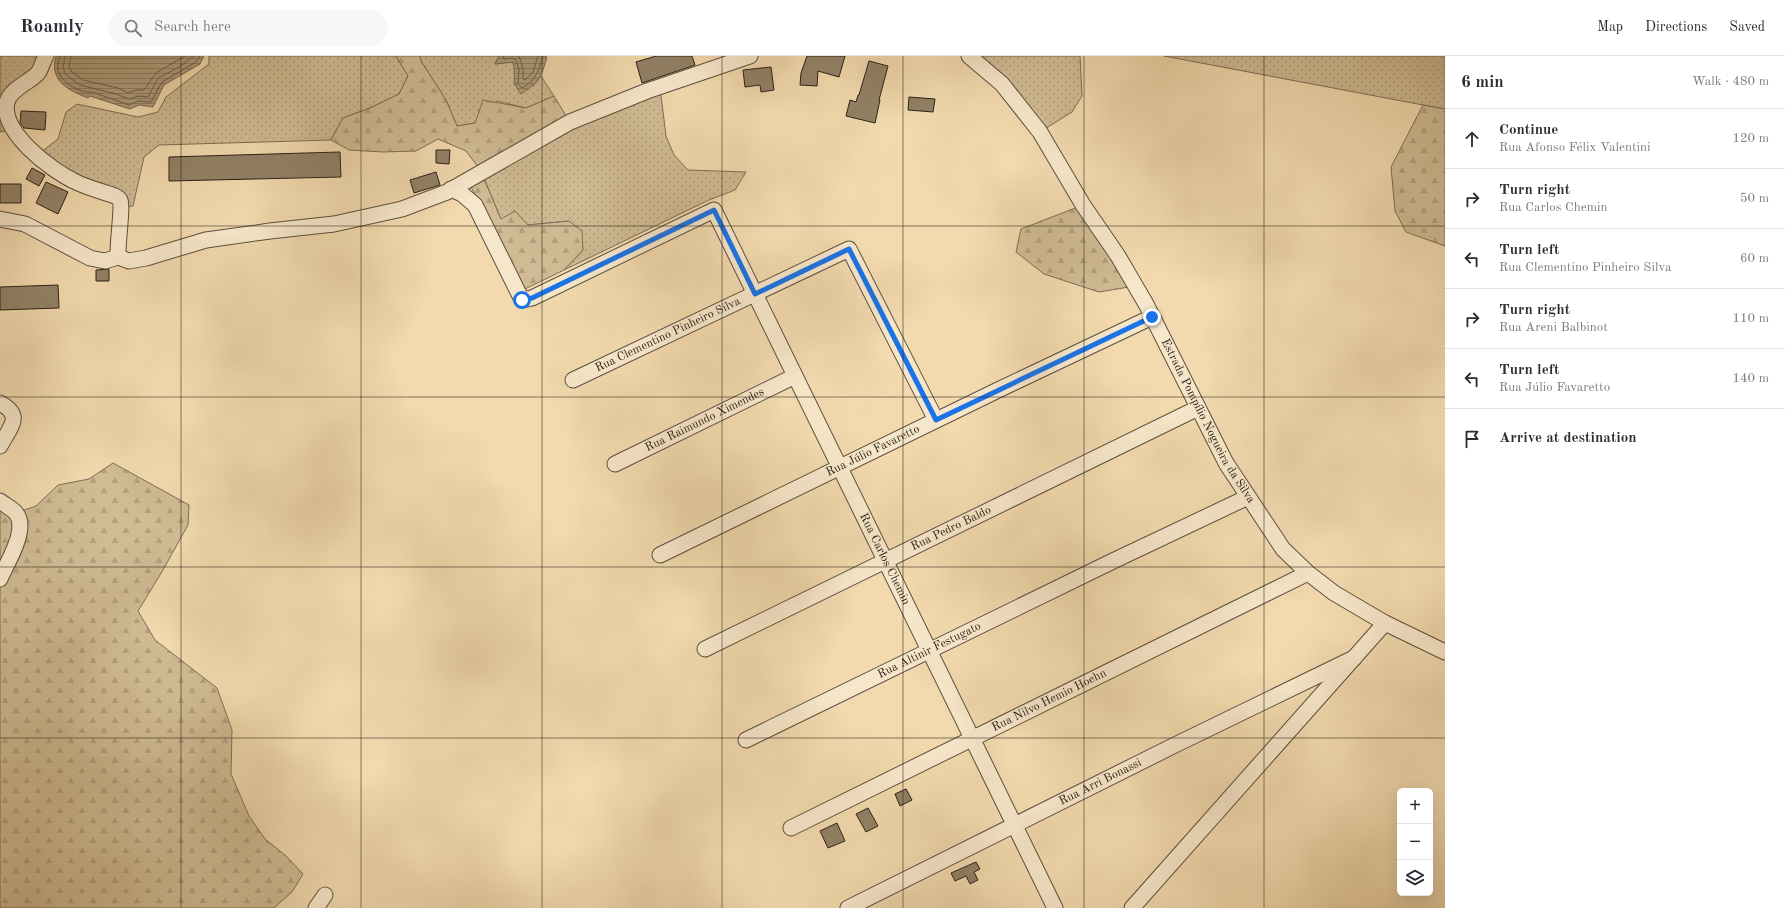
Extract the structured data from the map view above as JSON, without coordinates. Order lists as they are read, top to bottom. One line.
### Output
{"streets":{"street":["Rua Clementino Pinheiro Silva","Rua Raimundo Ximendes","Estrada Pompílio Nogueira da Silva","Rua Júlio Favaretto","Rua Pedro Baldo","Rua Carlos Chemin","Rua Altinir Festugato","Rua Nilvo Hemio Hoehn","Rua Arri Bonassi"]},"crossings":[["Rua Clementino Pinheiro Silva","Rua Júlio Favaretto"],["Rua Clementino Pinheiro Silva","Rua Carlos Chemin"],["Rua Raimundo Ximendes","Rua Carlos Chemin"],["Estrada Pompílio Nogueira da Silva","Rua Júlio Favaretto"],["Estrada Pompílio Nogueira da Silva","Rua Pedro Baldo"],["Estrada Pompílio Nogueira da Silva","Rua Altinir Festugato"],["Estrada Pompílio Nogueira da Silva","Rua Nilvo Hemio Hoehn"],["Rua Júlio Favaretto","Rua Carlos Chemin"],["Rua Pedro Baldo","Rua Carlos Chemin"],["Rua Carlos Chemin","Rua Altinir Festugato"],["Rua Carlos Chemin","Rua Nilvo Hemio Hoehn"],["Rua Carlos Chemin","Rua Arri Bonassi"]],"page":{"header":"Roamly","search":"Search here","nav":["Map","Directions","Saved"],"heading":["6 min","Walk · 480 m"],"list":[["Continue","Rua Afonso Félix Valentini","120 m"],["Turn right","Rua Carlos Chemin","50 m"],["Turn left","Rua Clementino Pinheiro Silva","60 m"],["Turn right","Rua Areni Balbinot","110 m"],["Turn left","Rua Júlio Favaretto","140 m"],"Arrive at destination"],"map_buttons":["+","−"]}}
